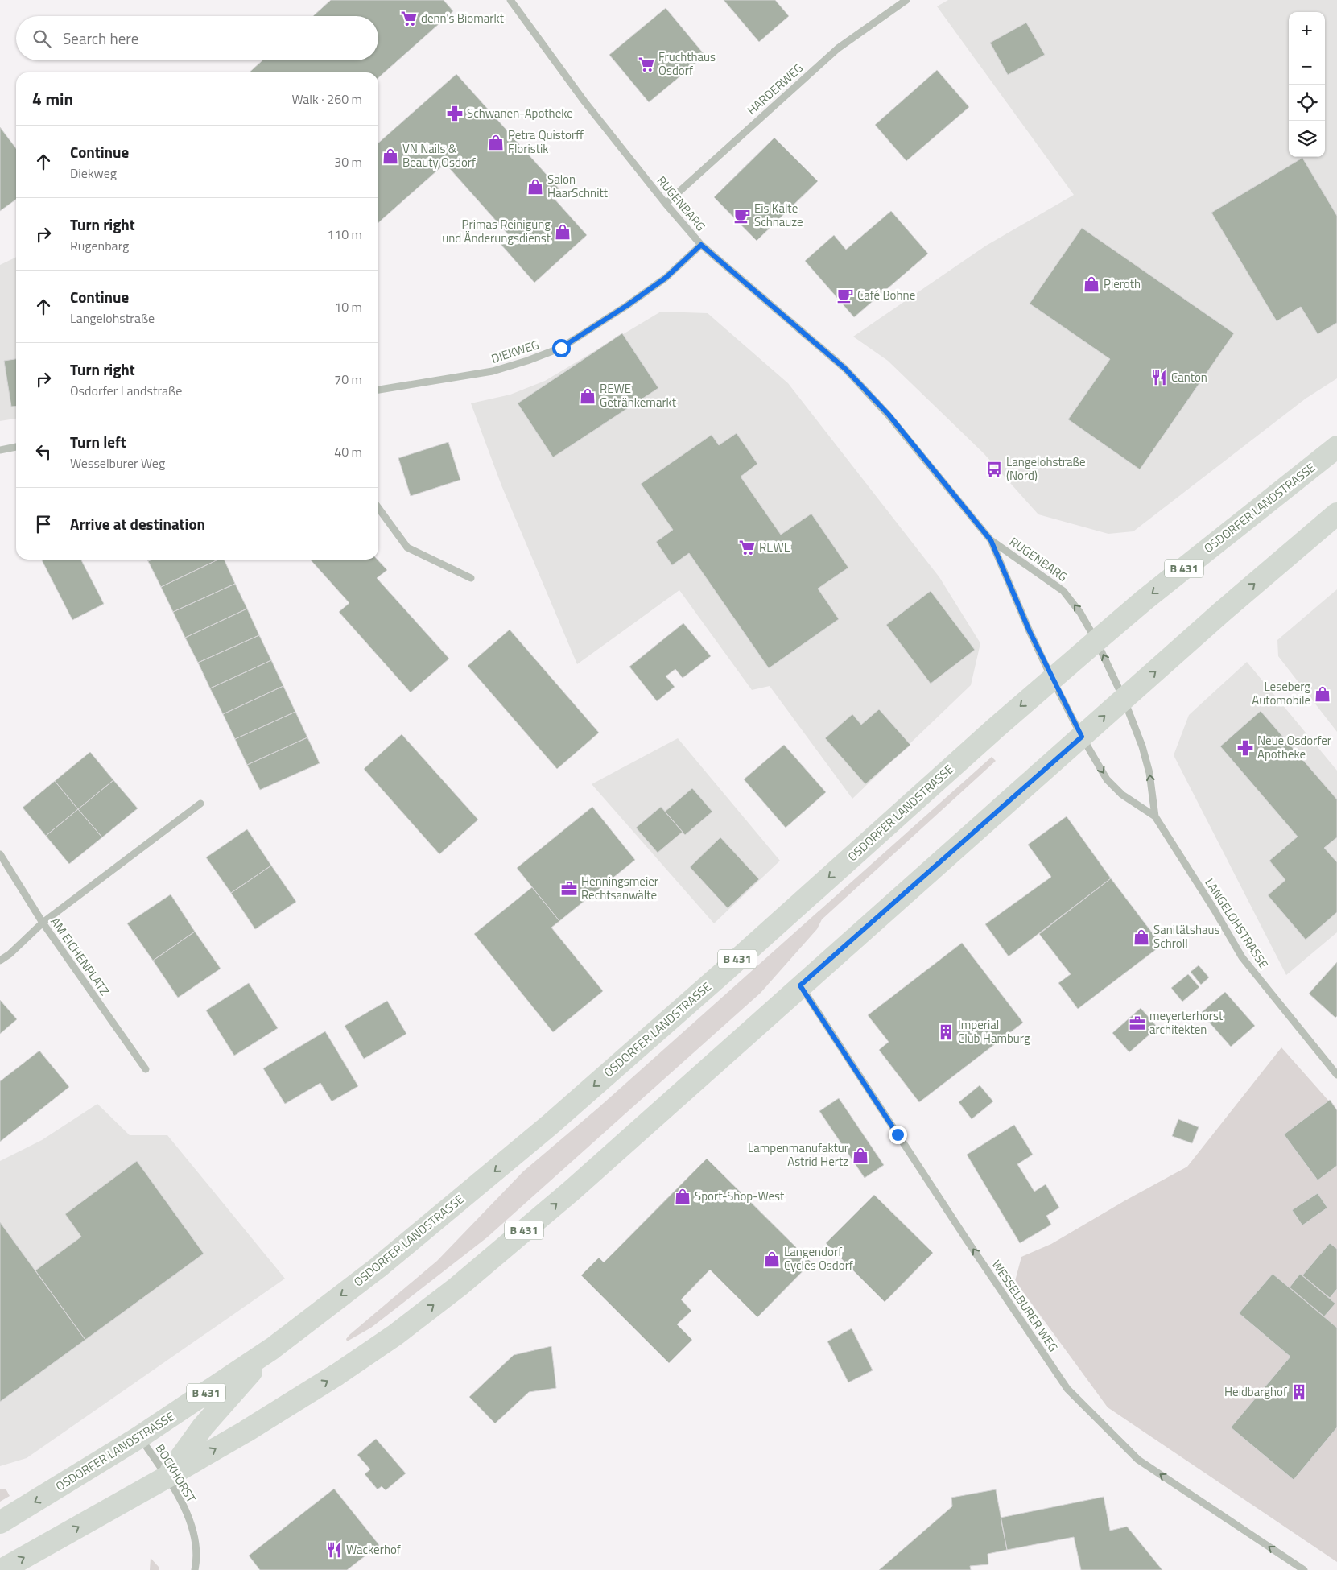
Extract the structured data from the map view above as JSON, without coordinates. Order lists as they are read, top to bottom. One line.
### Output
{"streets":{"main road":["OSDORFER LANDSTRASSE","B 431"],"street":["HARDERWEG","RUGENBARG","DIEKWEG","LANGELOHSTRASSE","AM EICHENPLATZ","WESSELBURER WEG","BOCKHORST"]},"crossings":[["HARDERWEG","RUGENBARG"],["RUGENBARG","DIEKWEG"],["RUGENBARG","OSDORFER LANDSTRASSE"],["RUGENBARG","LANGELOHSTRASSE"],["OSDORFER LANDSTRASSE","LANGELOHSTRASSE"],["OSDORFER LANDSTRASSE","BOCKHORST"],["B 431","LANGELOHSTRASSE"],["B 431","WESSELBURER WEG"],["B 431","BOCKHORST"]],"one_way":["WESSELBURER WEG"],"places":{"supermarket":["denn's Biomarkt","Fruchthaus Osdorf","REWE"],"pharmacy":["Schwanen-Apotheke","Neue Osdorfer Apotheke"],"shop":["Petra Quistorff Floristik","VN Nails & Beauty Osdorf","Salon HaarSchnitt","Primas Reinigung und Änderungsdienst","Pieroth","REWE Getränkemarkt","Leseberg Automobile","Sanitätshaus Schroll","Lampenmanufaktur Astrid Hertz","Sport-Shop-West","Langendorf Cycles Osdorf"],"cafe":["Eis Kalte Schnauze","Café Bohne"],"restaurant":["Canton","Wackerhof"],"bus stop":["Langelohstraße (Nord)"],"office":["Henningsmeier Rechtsanwälte","meyerterhorst architekten"],"building":["Imperial Club Hamburg","Heidbarghof"]},"page":{"map_buttons":["+","−"],"search":"Search here","heading":["4 min","Walk · 260 m"],"list":[["Continue","Diekweg","30 m"],["Turn right","Rugenbarg","110 m"],["Continue","Langelohstraße","10 m"],["Turn right","Osdorfer Landstraße","70 m"],["Turn left","Wesselburer Weg","40 m"],"Arrive at destination"]}}
